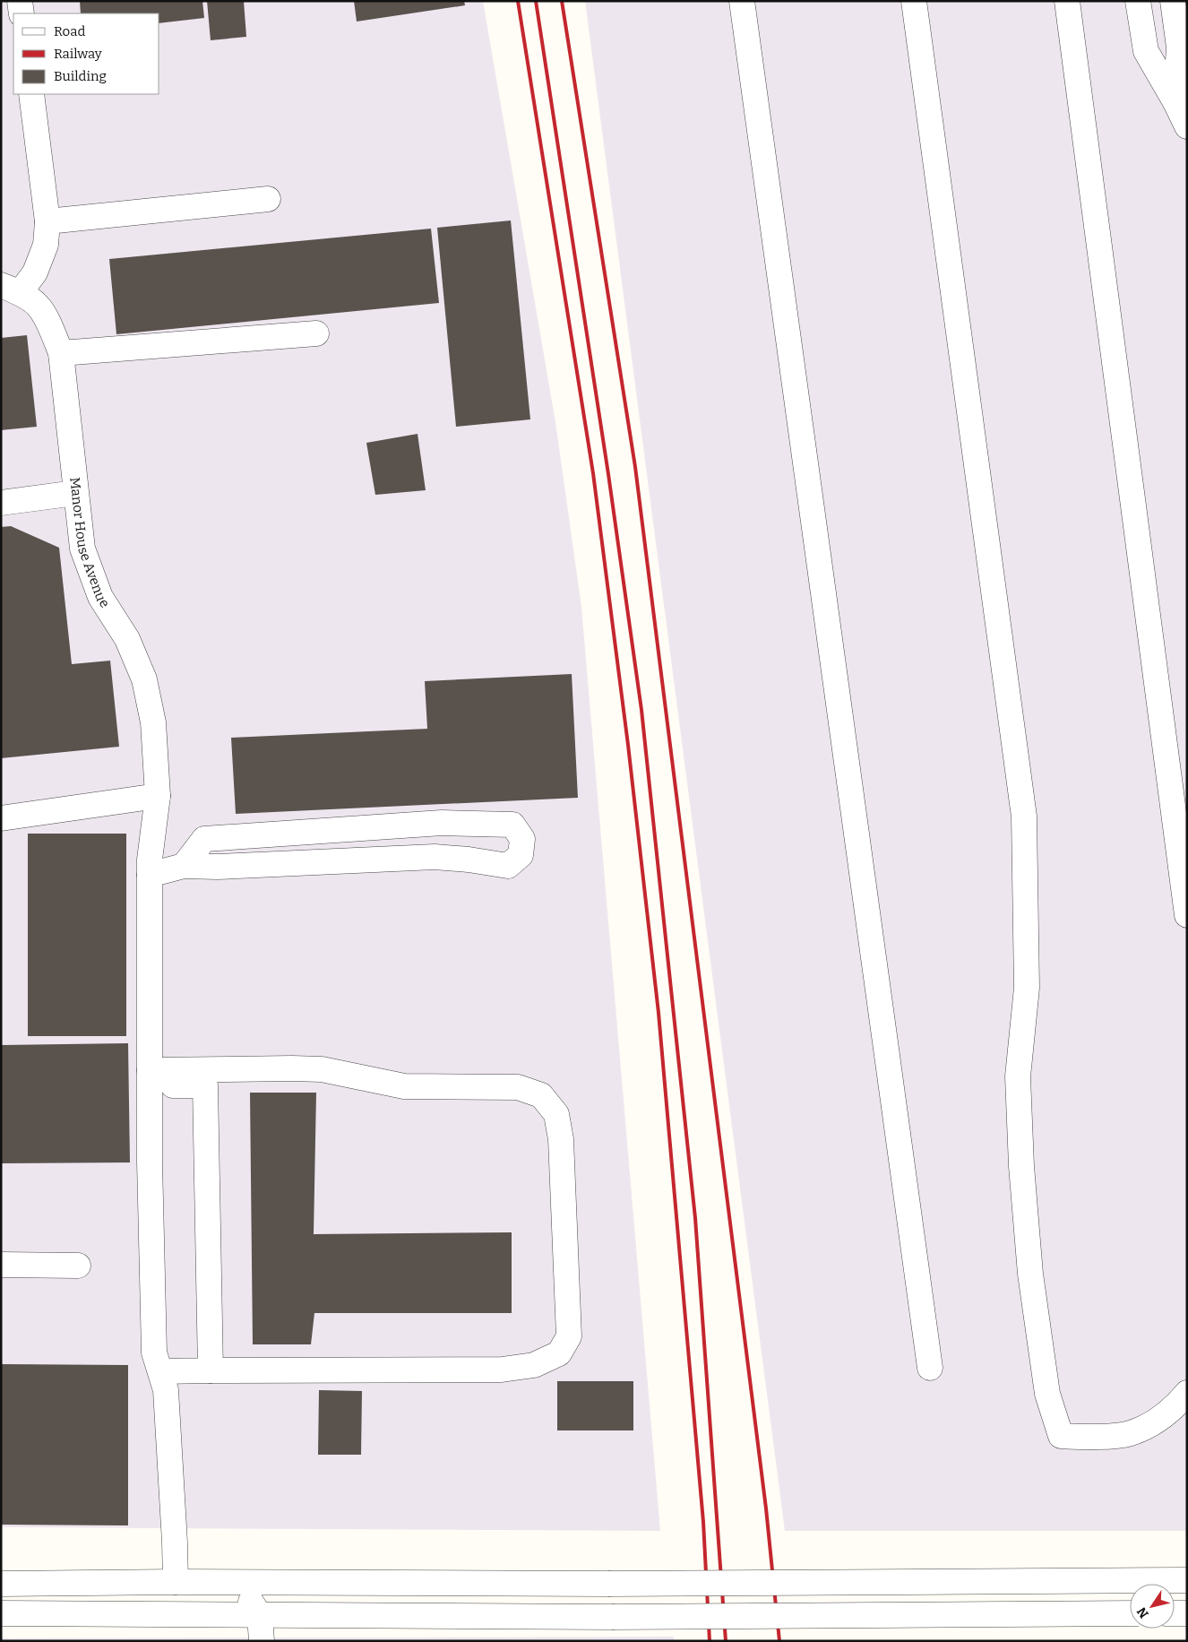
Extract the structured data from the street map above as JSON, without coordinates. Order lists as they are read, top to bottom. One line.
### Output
{"streets":{"street":["Manor House Avenue"]},"legend":["Road","Railway","Building"],"north":"bottom left"}
